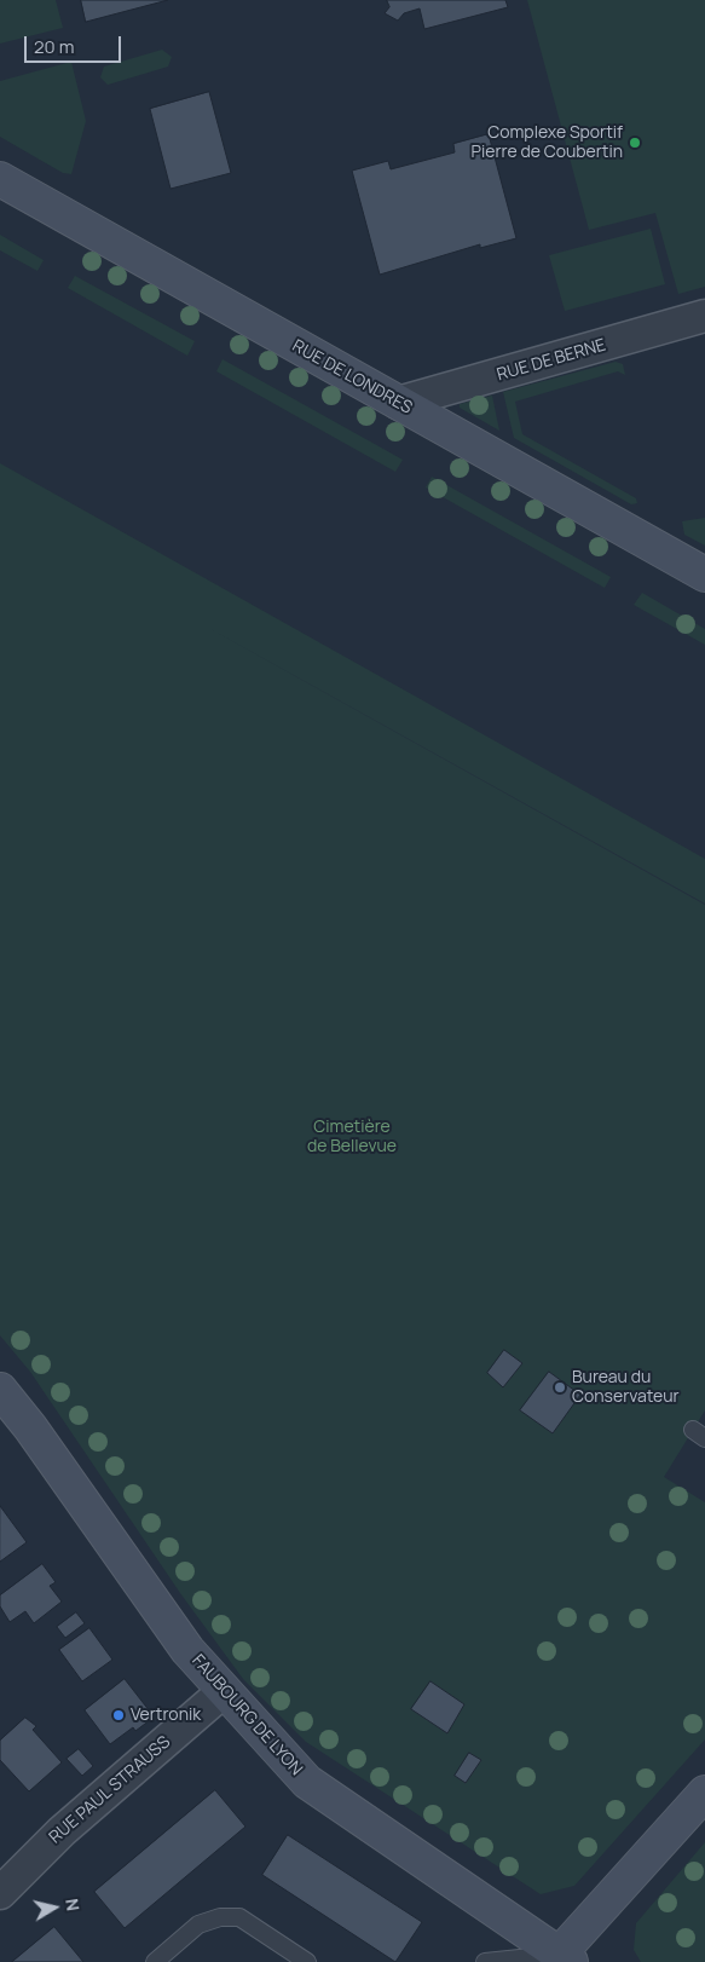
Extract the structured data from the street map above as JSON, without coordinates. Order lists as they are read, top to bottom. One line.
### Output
{"streets":{"street":["RUE DE BERNE","RUE DE LONDRES","FAUBOURG DE LYON","RUE PAUL STRAUSS"]},"crossings":[["RUE DE BERNE","RUE DE LONDRES"],["FAUBOURG DE LYON","RUE PAUL STRAUSS"]],"parks":["Cimetière de Bellevue"],"places":["Complexe Sportif Pierre de Coubertin","Bureau du Conservateur","Vertronik"],"scale_bar":"20 m","north":"right"}
